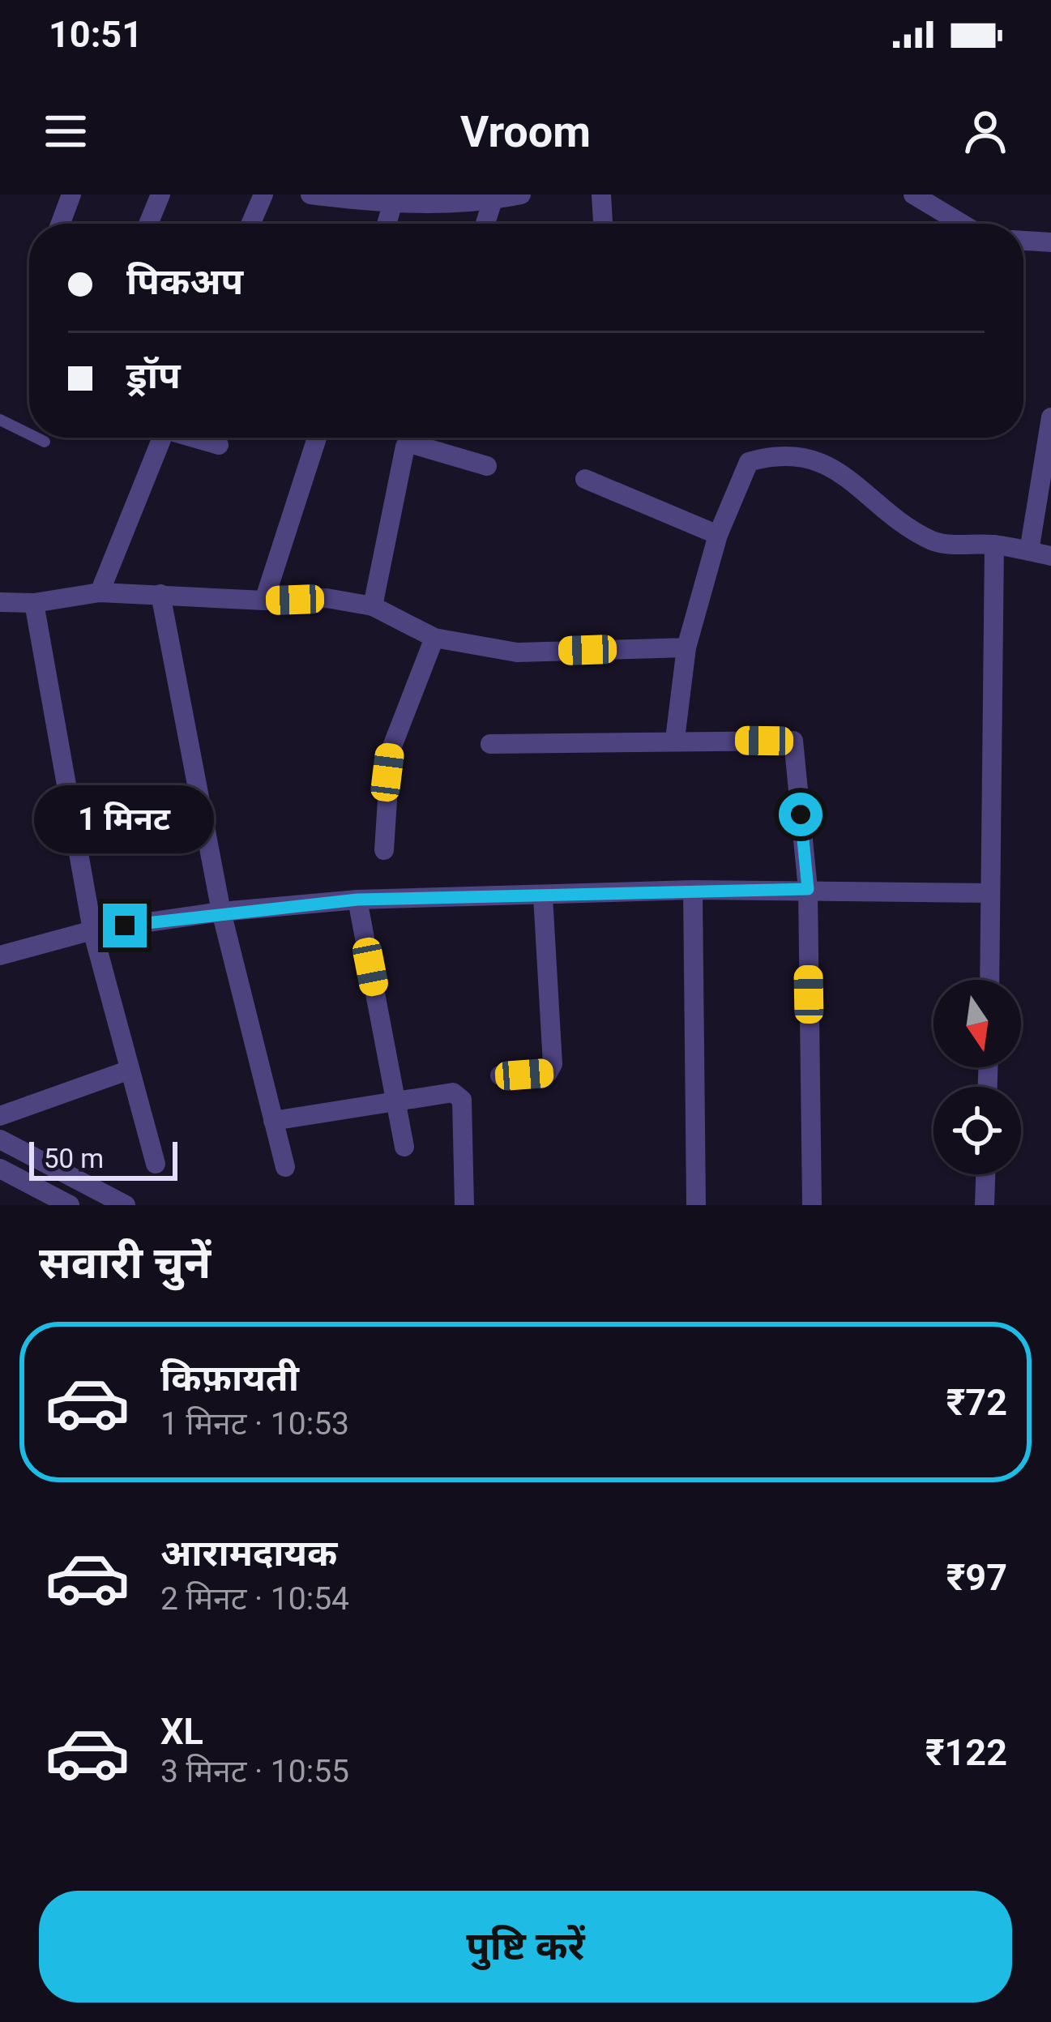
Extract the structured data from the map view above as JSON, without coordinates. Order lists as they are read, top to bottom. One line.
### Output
{"scale_bar":"50 m","north":"bottom","page":{"status":"10:51","header":"Vroom","banner":["पिकअप","ड्रॉप"],"bubble":"1 मिनट","scale":"50 m","heading":"सवारी चुनें","list":[{"name":"किफ़ायती","note":"1 मिनट · 10:53","value":"₹72"},{"name":"आरामदायक","note":"2 मिनट · 10:54","value":"₹97"},{"name":"XL","note":"3 मिनट · 10:55","value":"₹122"}],"buttons":"पुष्टि करें"}}
